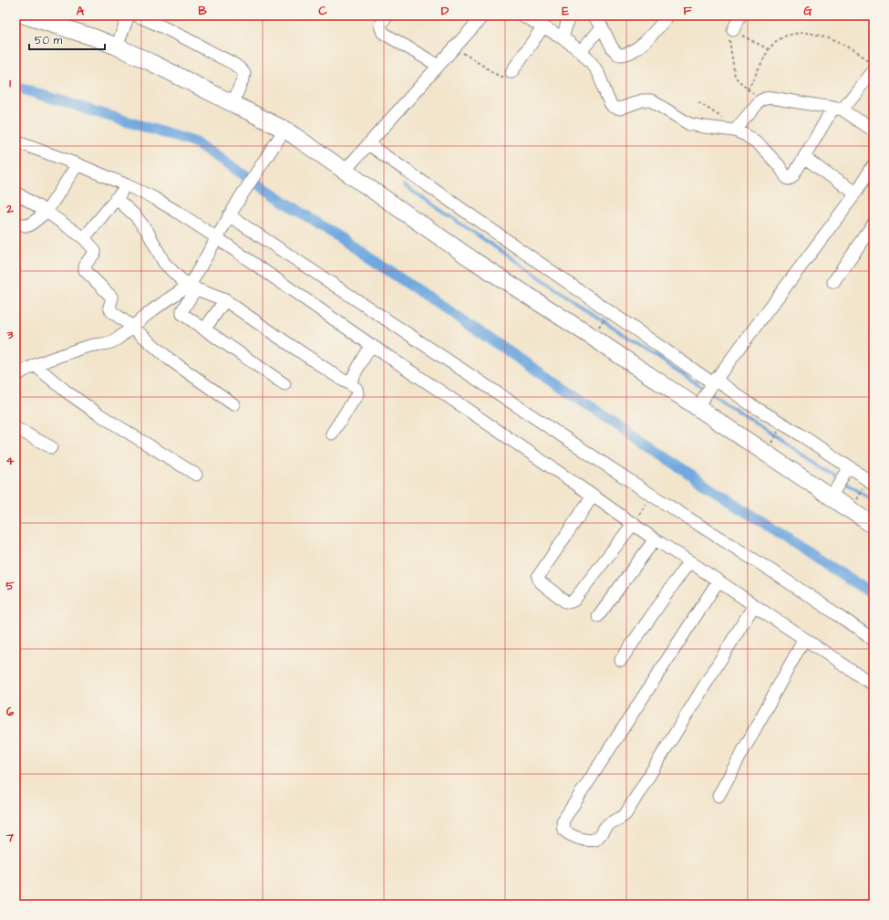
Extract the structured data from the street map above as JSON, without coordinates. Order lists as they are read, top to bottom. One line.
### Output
{"scale_bar":"50 m","grid":{"columns":["A","B","C","D","E","F","G"],"rows":["1","2","3","4","5","6","7"]}}
